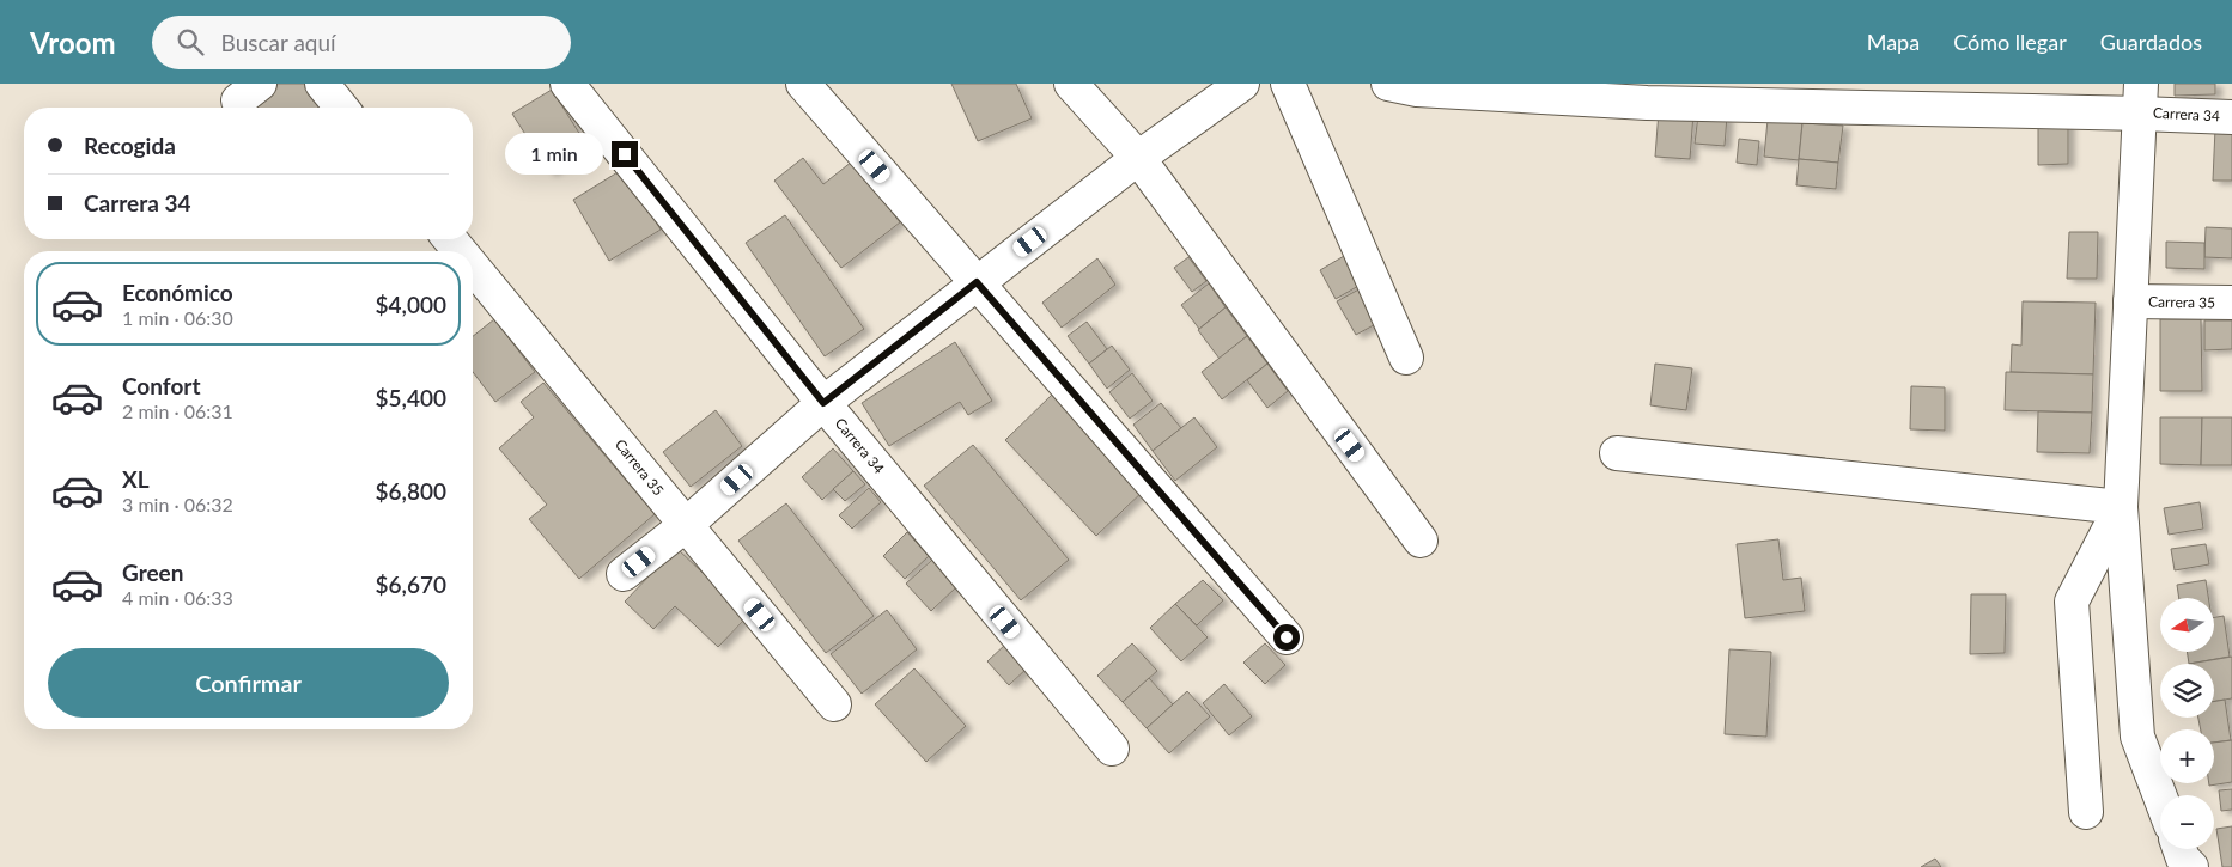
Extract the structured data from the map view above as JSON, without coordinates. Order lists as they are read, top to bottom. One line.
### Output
{"streets":{"street":["Carrera 34","Carrera 35"]},"north":"left","page":{"header":"Vroom","search":"Buscar aquí","nav":["Mapa","Cómo llegar","Guardados"],"banner":["Recogida","Carrera 34"],"bubble":"1 min","list":[{"name":"Económico","note":"1 min · 06:30","value":"$4,000"},{"name":"Confort","note":"2 min · 06:31","value":"$5,400"},{"name":"XL","note":"3 min · 06:32","value":"$6,800"},{"name":"Green","note":"4 min · 06:33","value":"$6,670"}],"map_buttons":["+","−"],"buttons":"Confirmar"}}
